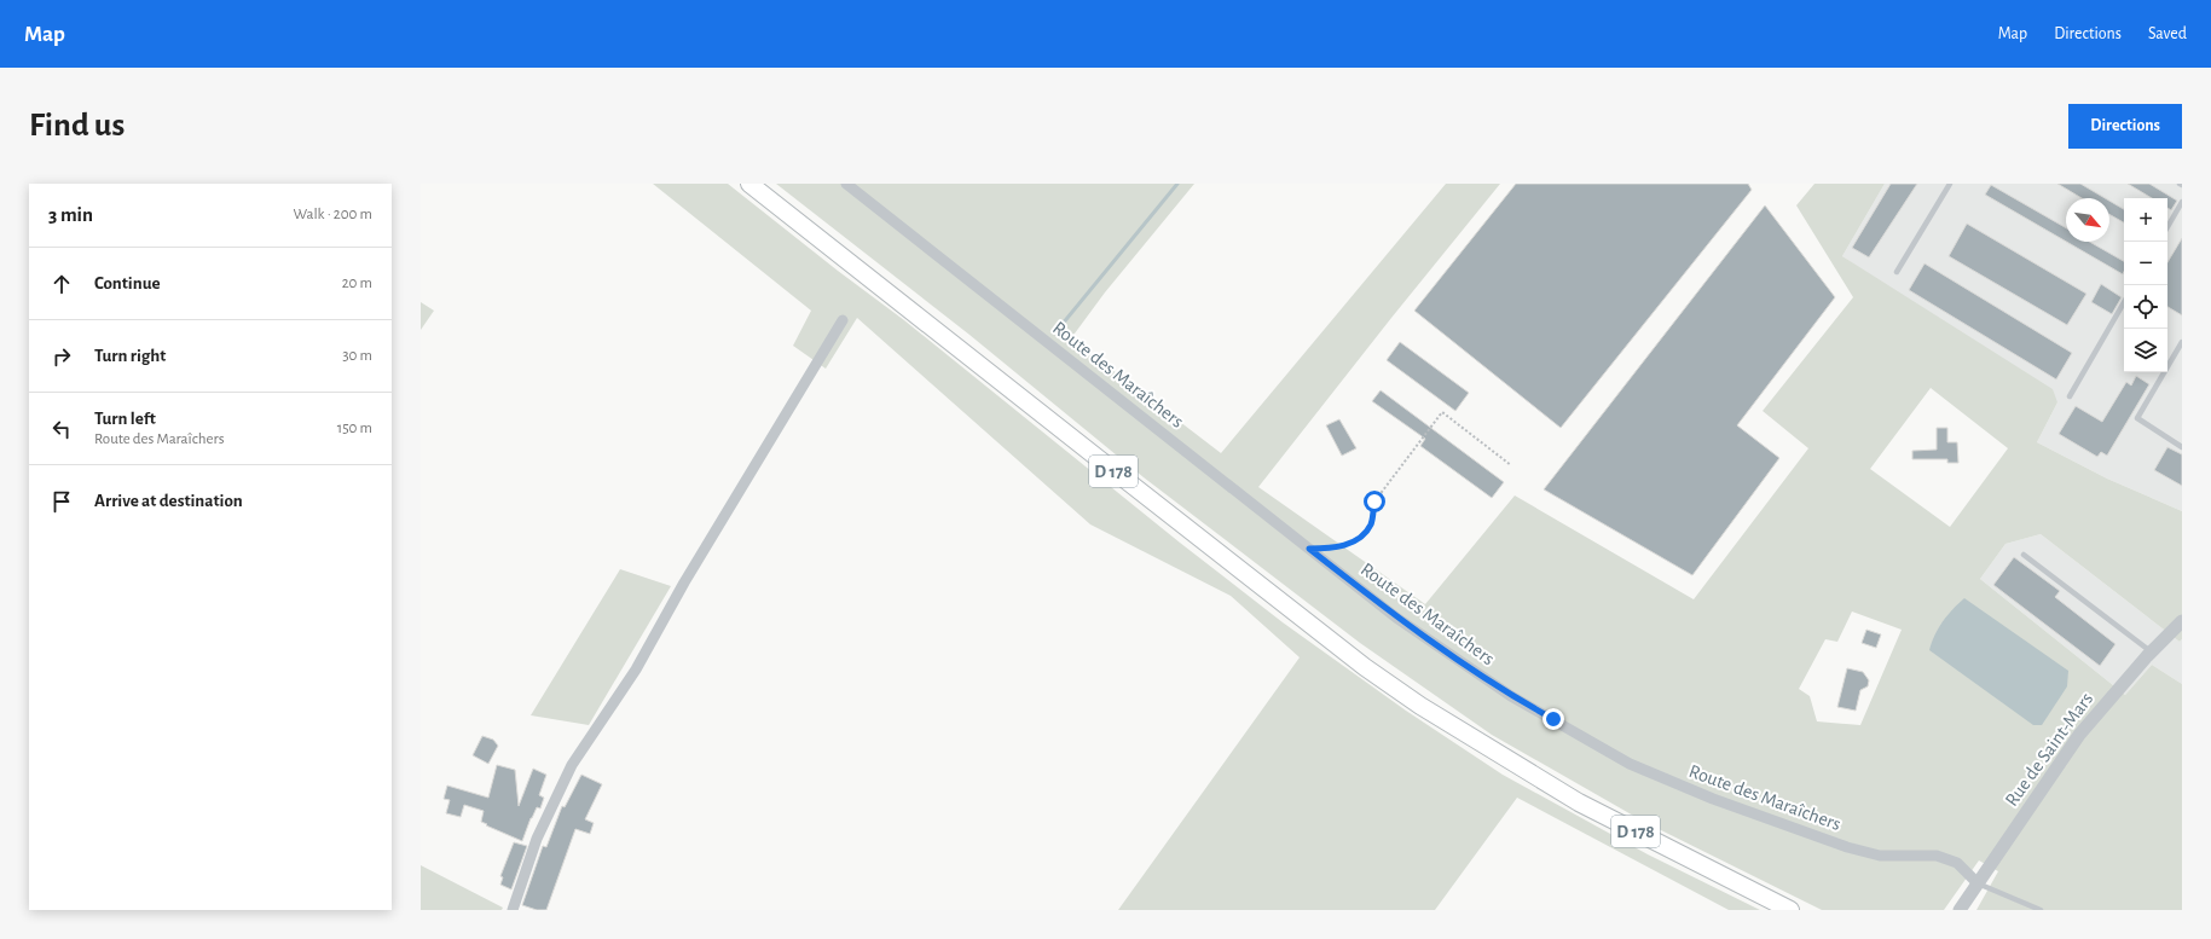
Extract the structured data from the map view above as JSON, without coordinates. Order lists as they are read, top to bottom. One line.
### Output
{"streets":{"main road":["D 178"],"street":["Route des Maraîchers","Rue de Saint-Mars"]},"crossings":[["Route des Maraîchers","Rue de Saint-Mars"]],"north":"bottom right","page":{"header":"Map","nav":["Map","Directions","Saved"],"buttons":"Directions","title":"Find us","heading":["3 min","Walk · 200 m"],"map_buttons":["+","−"],"list":[["Continue","20 m"],["Turn right","30 m"],["Turn left","Route des Maraîchers","150 m"],"Arrive at destination"]}}
